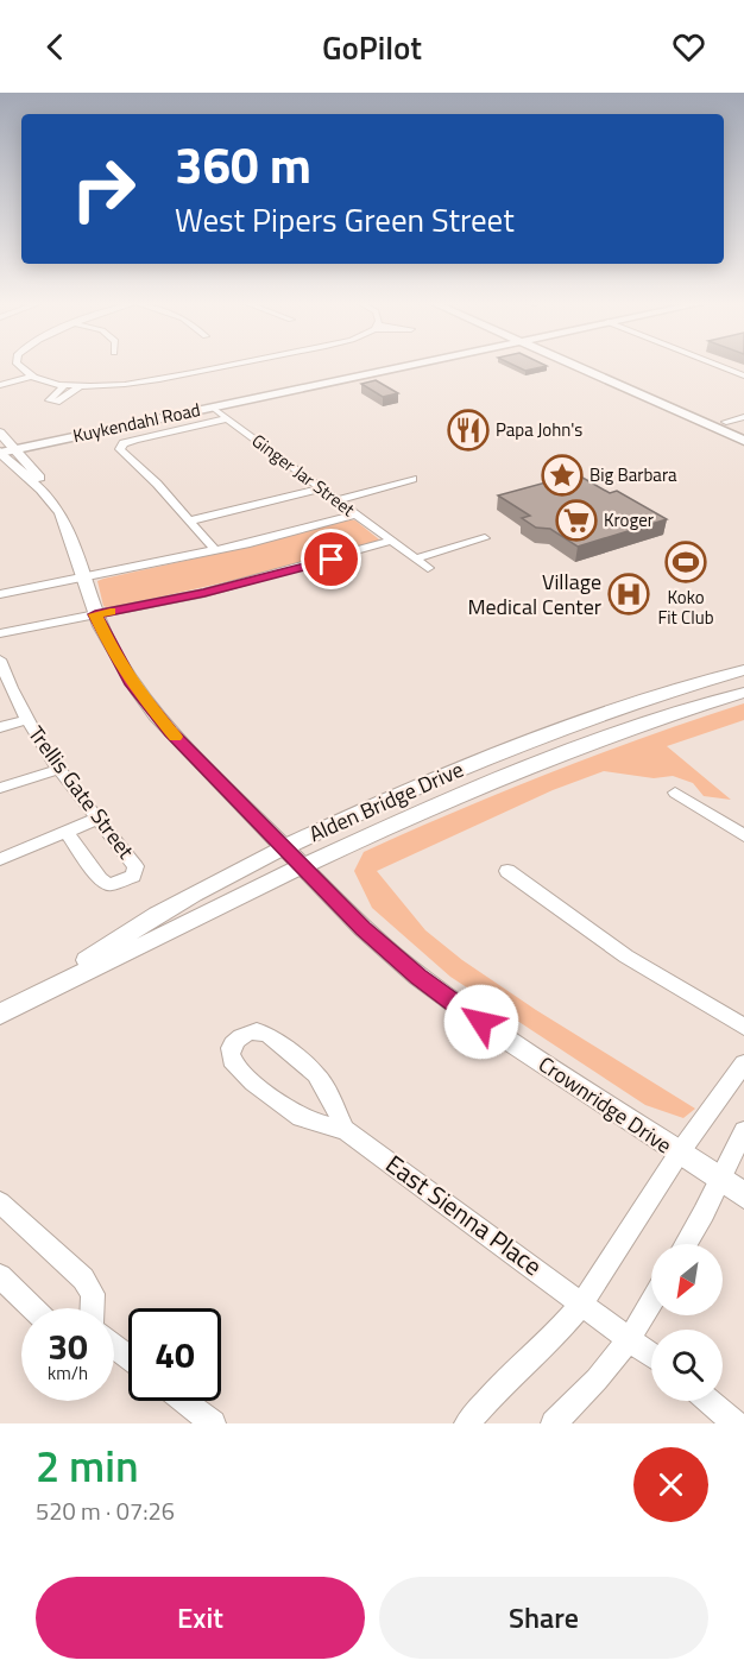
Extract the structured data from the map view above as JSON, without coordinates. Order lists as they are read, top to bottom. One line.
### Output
{"streets":{"main road":["Kuykendahl Road"],"street":["Ginger Jar Street","Trellis Gate Street","Alden Bridge Drive","Crownridge Drive","East Sienna Place"]},"crossings":[["Kuykendahl Road","Ginger Jar Street"],["Kuykendahl Road","Crownridge Drive"],["Alden Bridge Drive","Crownridge Drive"]],"places":{"restaurant":["Papa John's"],"place":["Big Barbara"],"supermarket":["Kroger"],"sports":["Koko Fit Club"],"hospital":["Village Medical Center"]},"north":"bottom left","page":{"header":"GoPilot","turn":["360 m","West Pipers Green Street"],"speed":"30 km/h","limit":"40","heading":["2 min","520 m · 07:26"],"buttons":["Exit","Share"]}}
